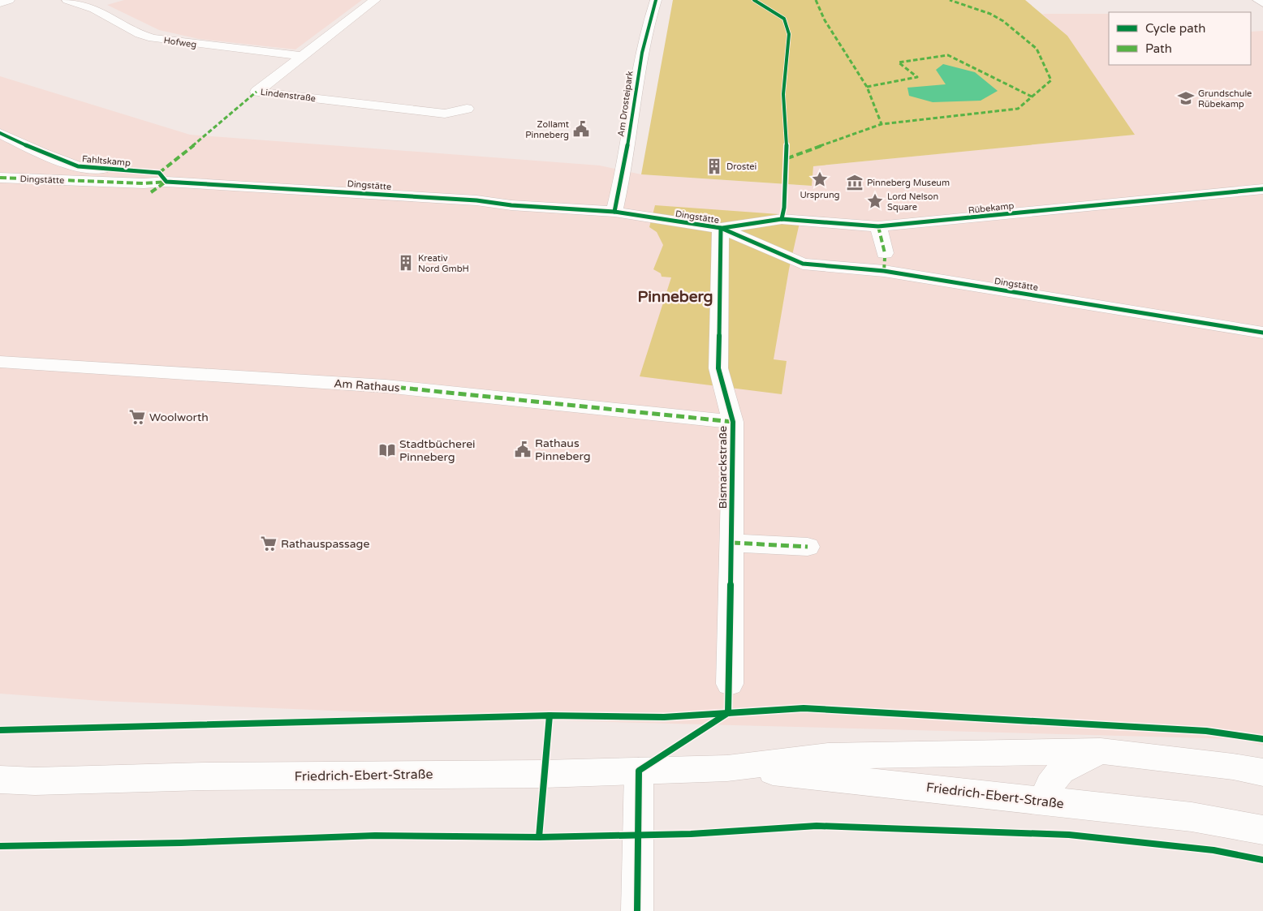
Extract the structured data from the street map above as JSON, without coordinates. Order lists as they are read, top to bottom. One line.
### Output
{"streets":{"street":["Hofweg","Lindenstraße","Am Drosteipark","Fahltskamp","Dingstätte","Rübekamp","Am Rathaus","Bismarckstraße","Friedrich-Ebert-Straße"]},"crossings":[["Hofweg","Lindenstraße"],["Am Drosteipark","Dingstätte"],["Fahltskamp","Dingstätte"],["Dingstätte","Rübekamp"],["Dingstätte","Bismarckstraße"],["Rübekamp","Bismarckstraße"],["Am Rathaus","Bismarckstraße"]],"districts":["Pinneberg"],"places":{"school or university":["Grundschule Rübekamp"],"public building":["Zollamt Pinneberg","Rathaus Pinneberg"],"building":["Drostei","Kreativ Nord GmbH"],"place":["Ursprung","Lord Nelson Square"],"museum":["Pinneberg Museum"],"supermarket":["Woolworth","Rathauspassage"],"library":["Stadtbücherei Pinneberg"]},"legend":["Cycle path","Path"]}
